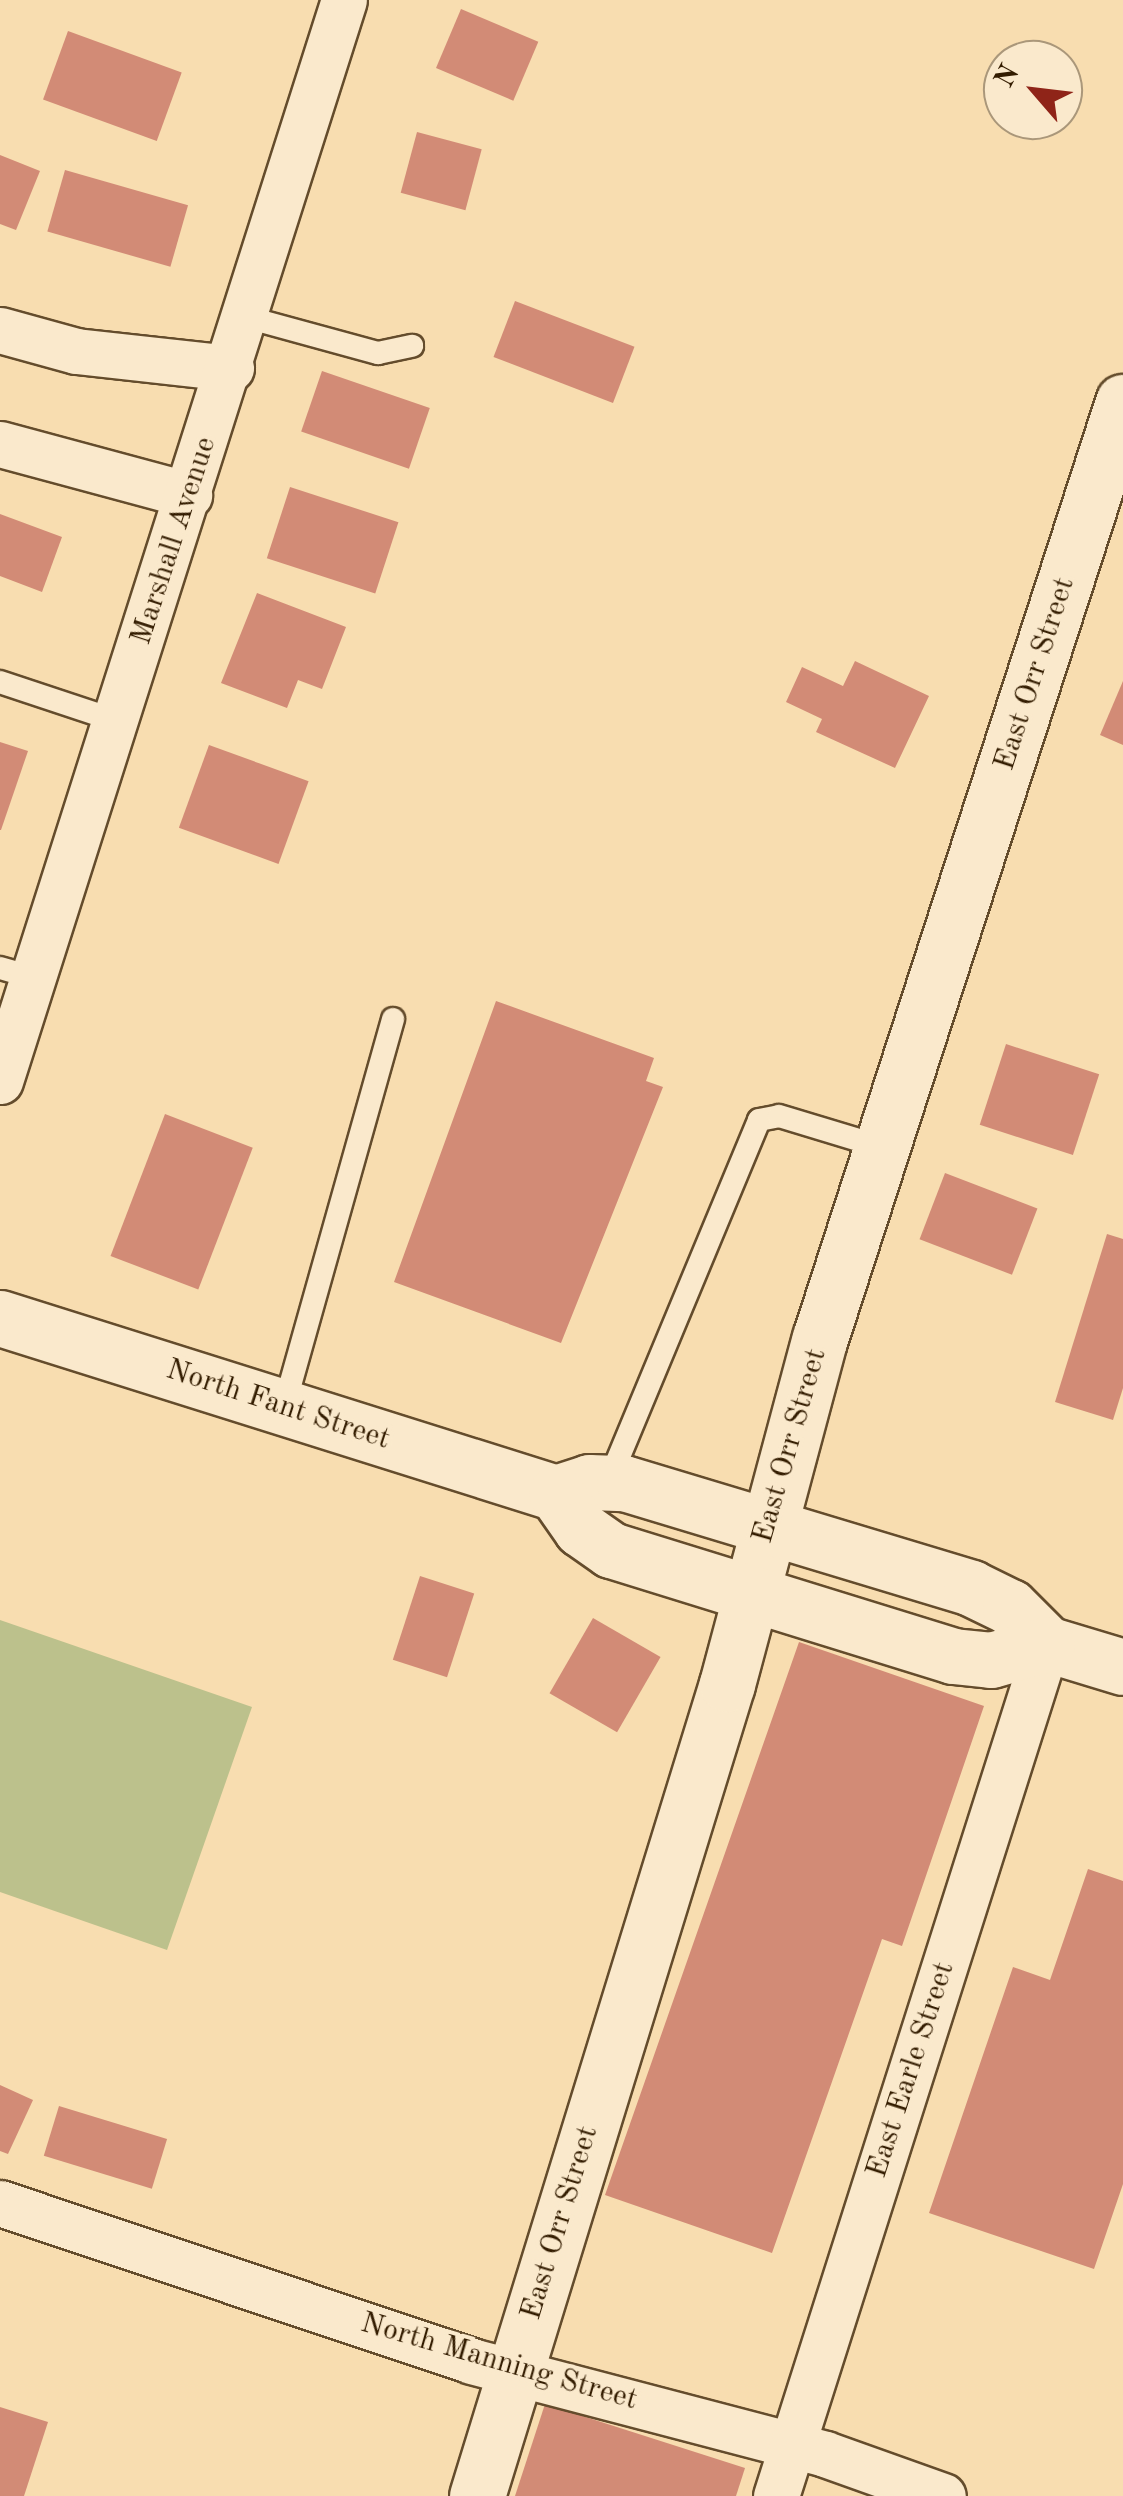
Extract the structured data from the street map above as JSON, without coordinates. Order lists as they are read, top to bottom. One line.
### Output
{"streets":{"street":["Marshall Avenue","East Orr Street","North Fant Street","East Earle Street","North Manning Street"]},"crossings":[["East Orr Street","North Fant Street"],["East Orr Street","North Manning Street"],["North Fant Street","East Earle Street"],["East Earle Street","North Manning Street"]],"north":"top left"}
